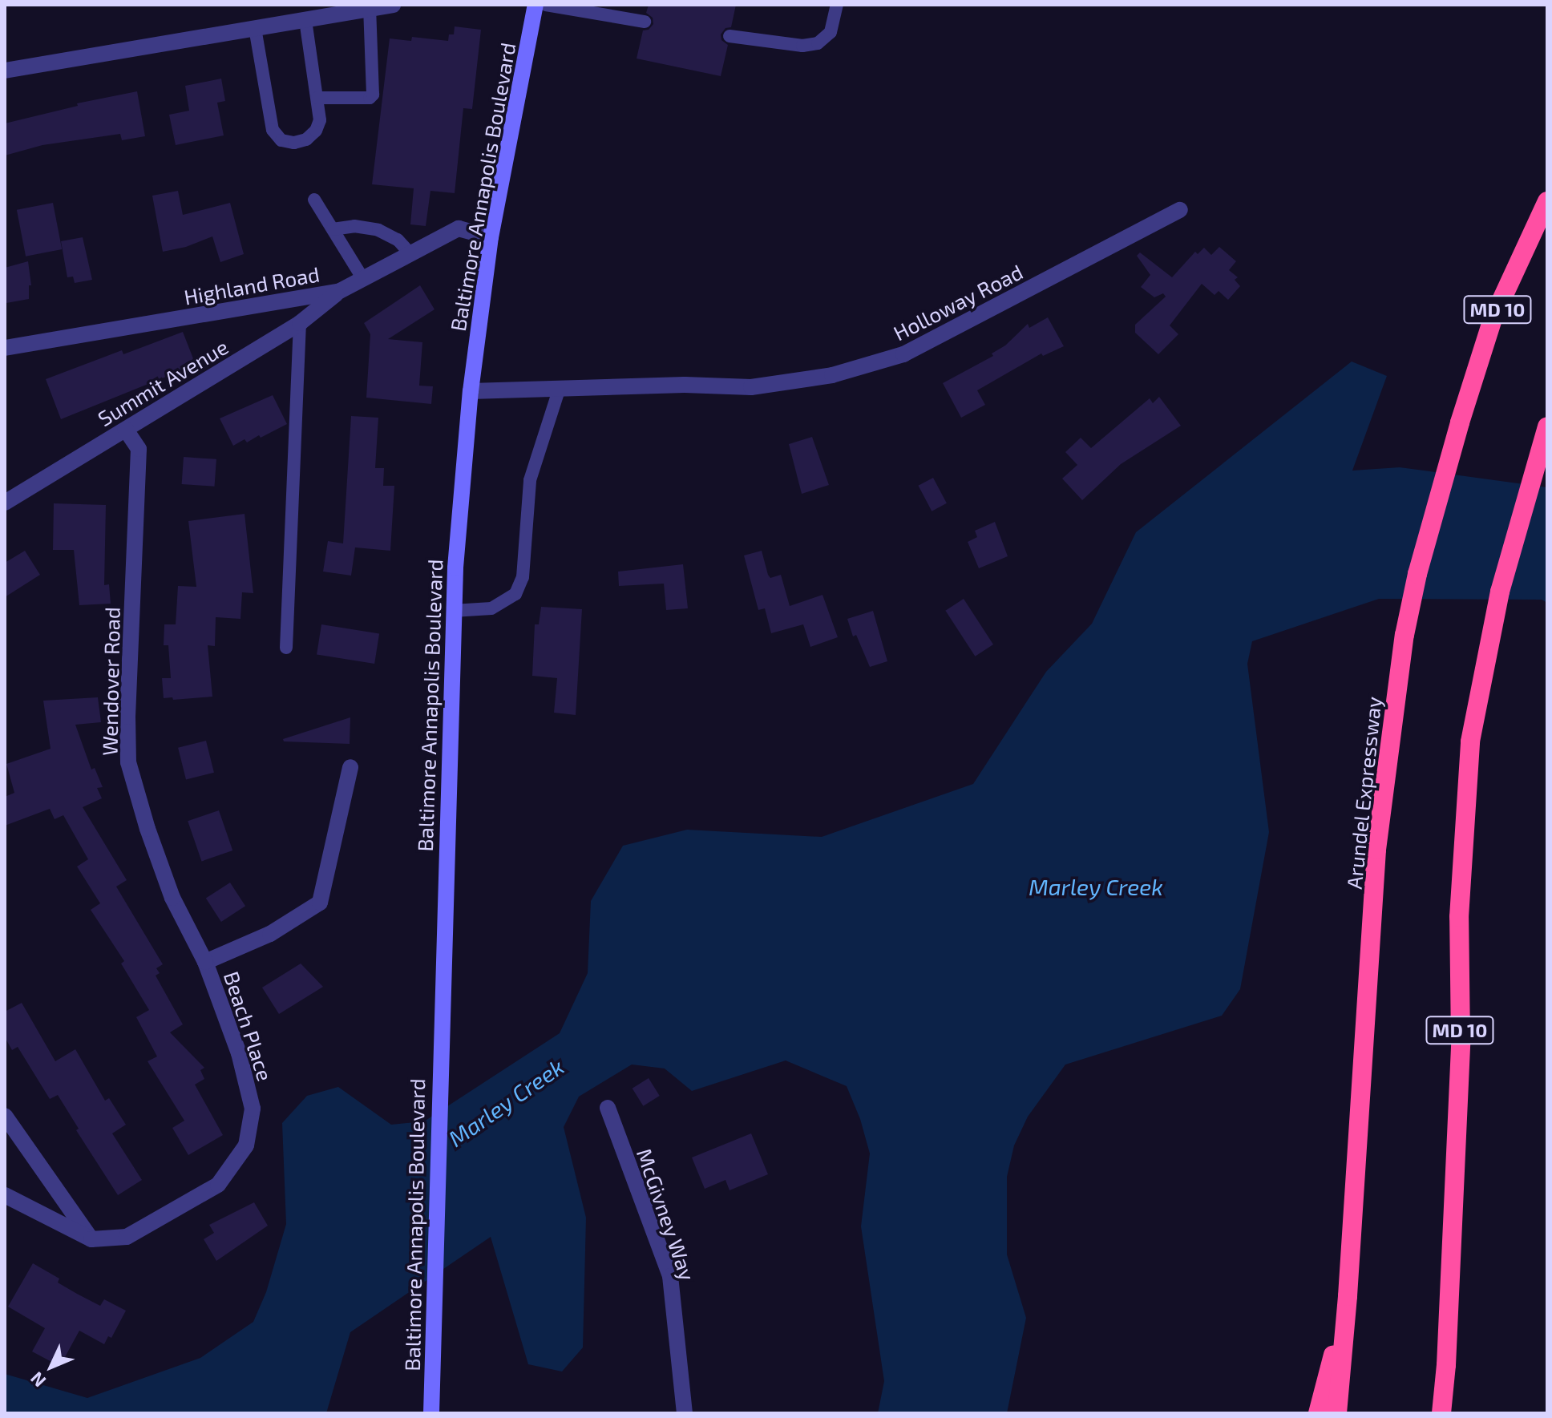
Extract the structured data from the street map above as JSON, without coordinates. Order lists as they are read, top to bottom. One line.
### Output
{"streets":{"highway":["MD 10","Arundel Expressway"],"main road":["Baltimore Annapolis Boulevard"],"street":["Highland Road","Holloway Road","Summit Avenue","Wendover Road","Beach Place","McGivney Way"]},"crossings":[["Baltimore Annapolis Boulevard","Highland Road"],["Baltimore Annapolis Boulevard","Holloway Road"],["Highland Road","Summit Avenue"],["Summit Avenue","Wendover Road"],["Wendover Road","Beach Place"]],"water":["Marley Creek"],"north":"bottom left"}
